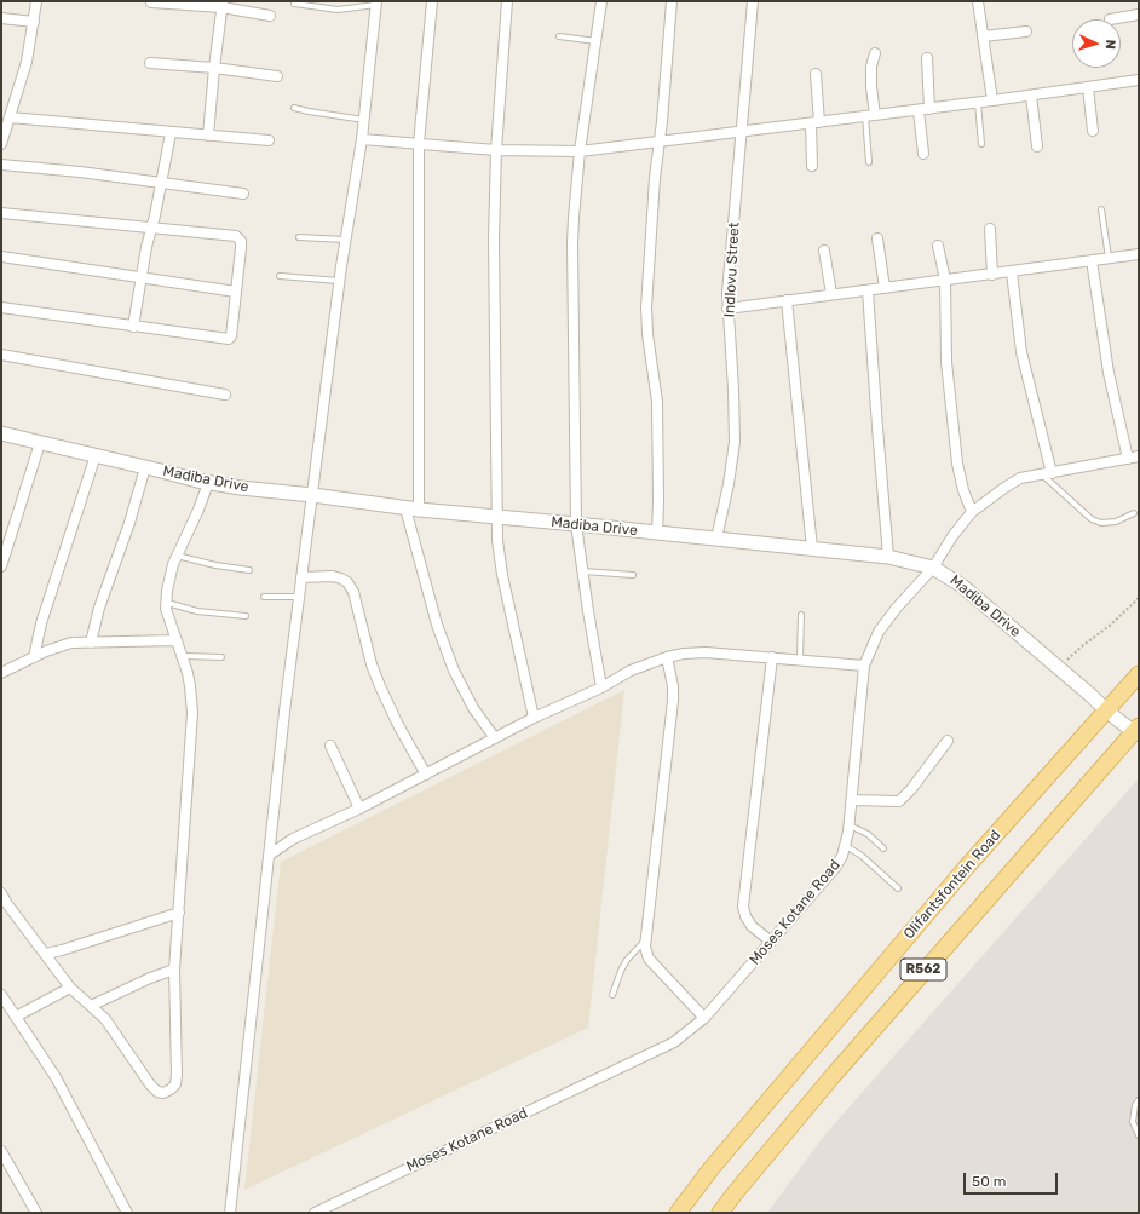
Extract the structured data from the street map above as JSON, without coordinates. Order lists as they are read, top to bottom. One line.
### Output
{"streets":{"main road":["Olifantsfontein Road","R562"],"street":["Indlovu Street","Madiba Drive","Moses Kotane Road"]},"crossings":[["Indlovu Street","Madiba Drive"],["Madiba Drive","Olifantsfontein Road"],["Madiba Drive","Moses Kotane Road"],["Madiba Drive","R562"]],"scale_bar":"50 m","north":"right"}
